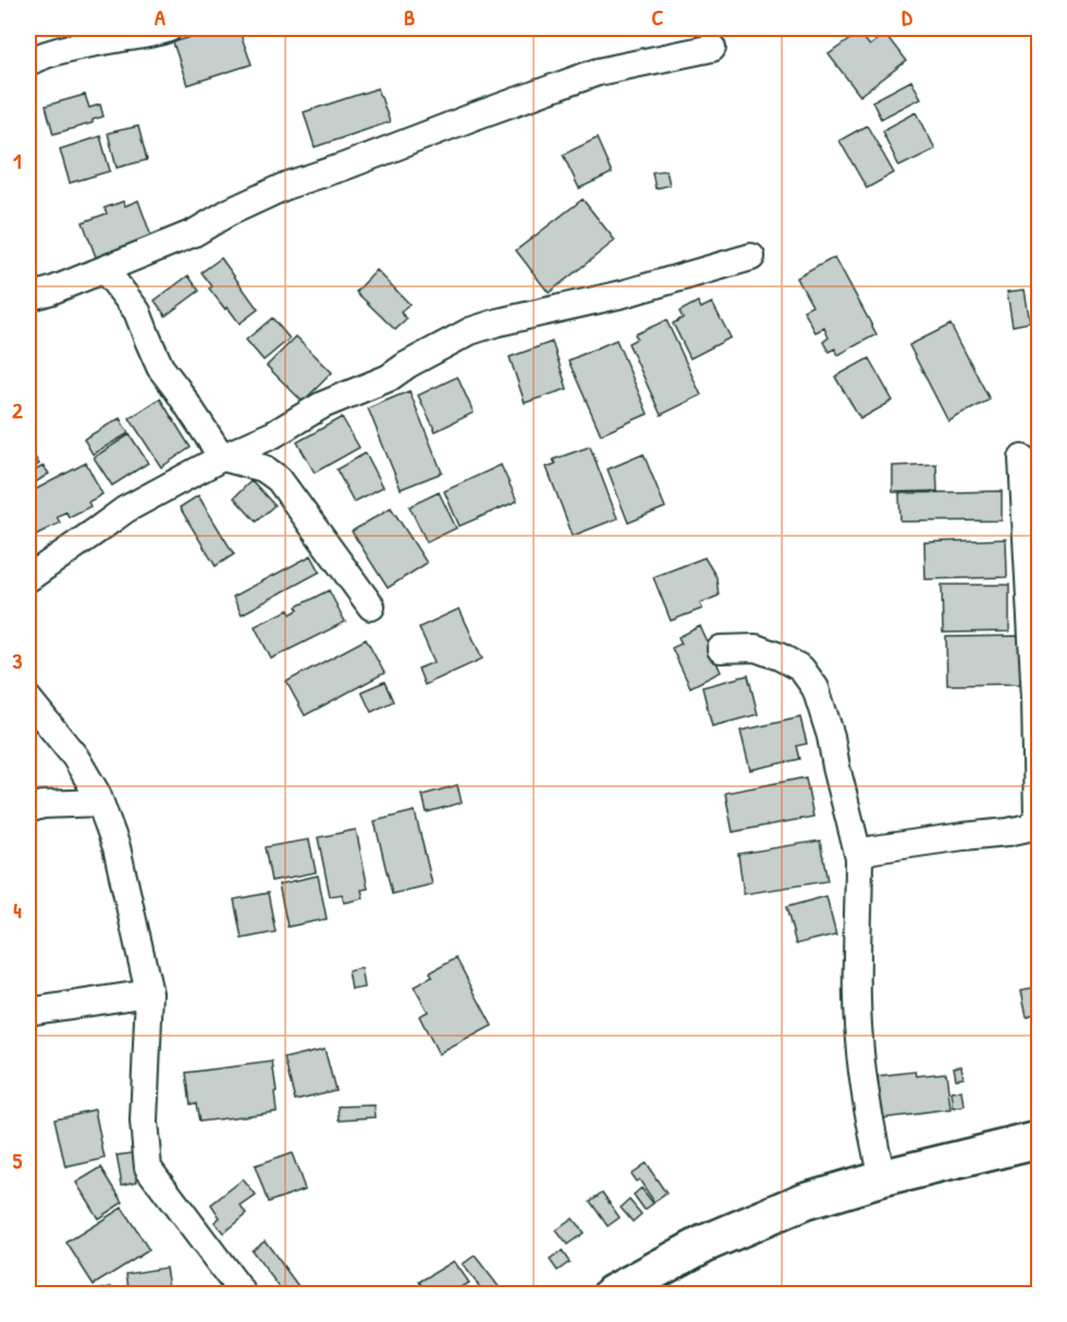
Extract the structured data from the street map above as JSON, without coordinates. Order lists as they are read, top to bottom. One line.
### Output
{"grid":{"columns":["A","B","C","D"],"rows":["1","2","3","4","5"]}}
